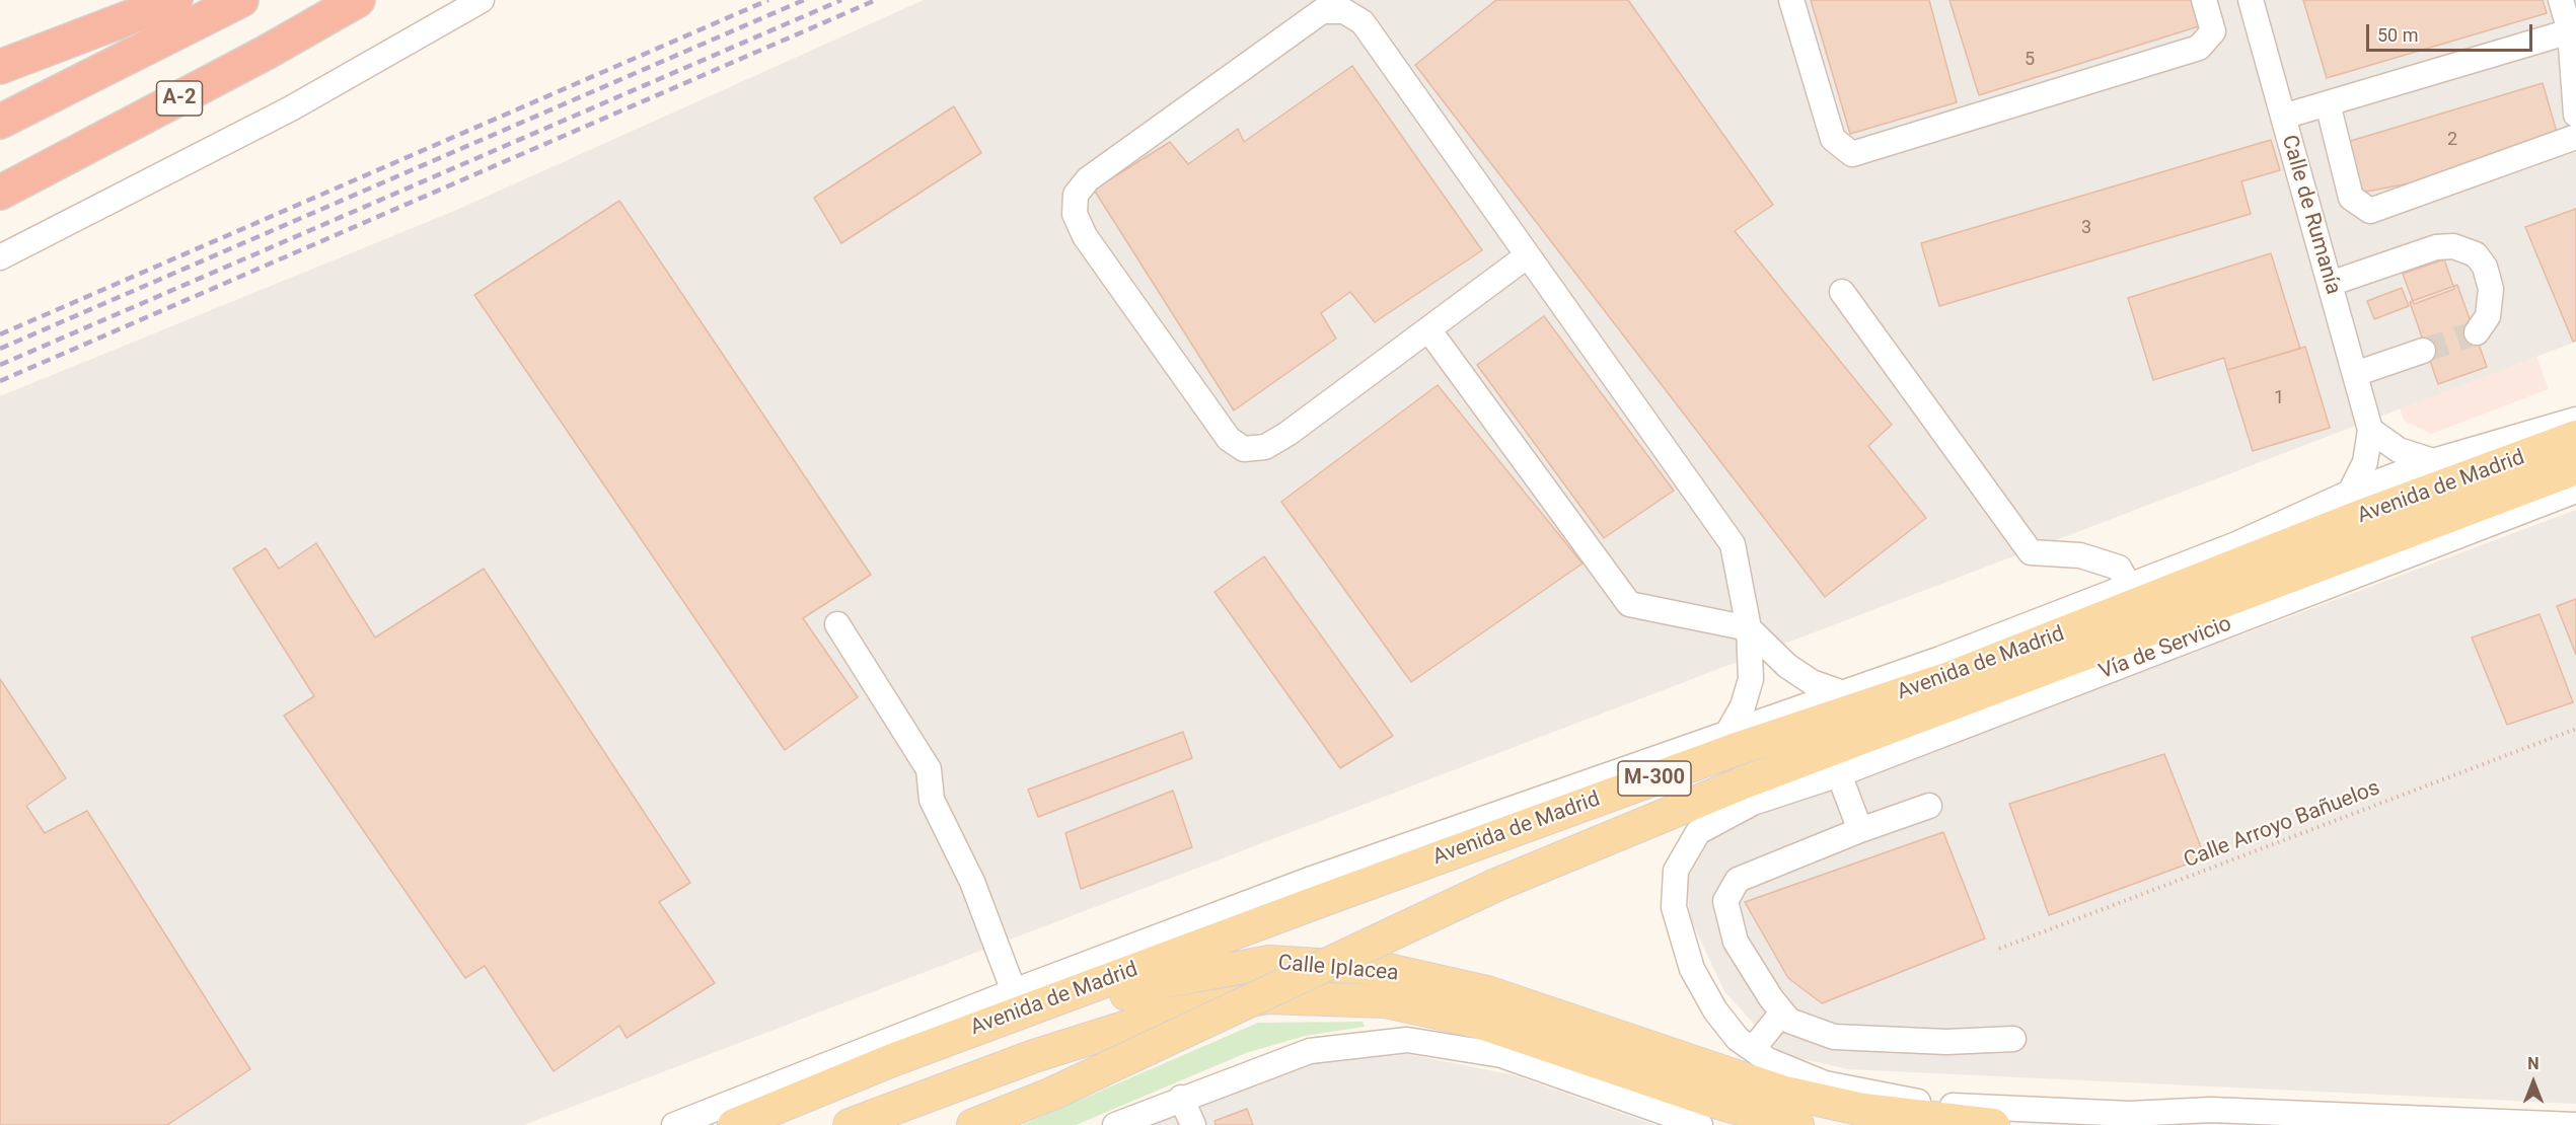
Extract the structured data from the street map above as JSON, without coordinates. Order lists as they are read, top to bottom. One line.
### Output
{"streets":{"highway":["A-2"],"main road":["Avenida de Madrid","M-300","Calle Iplacea"],"street":["Calle de Rumanía","Vía de Servicio"],"path":["Calle Arroyo Bañuelos"]},"house_numbers":["5","2","3","1"],"scale_bar":"50 m","north":"top"}
